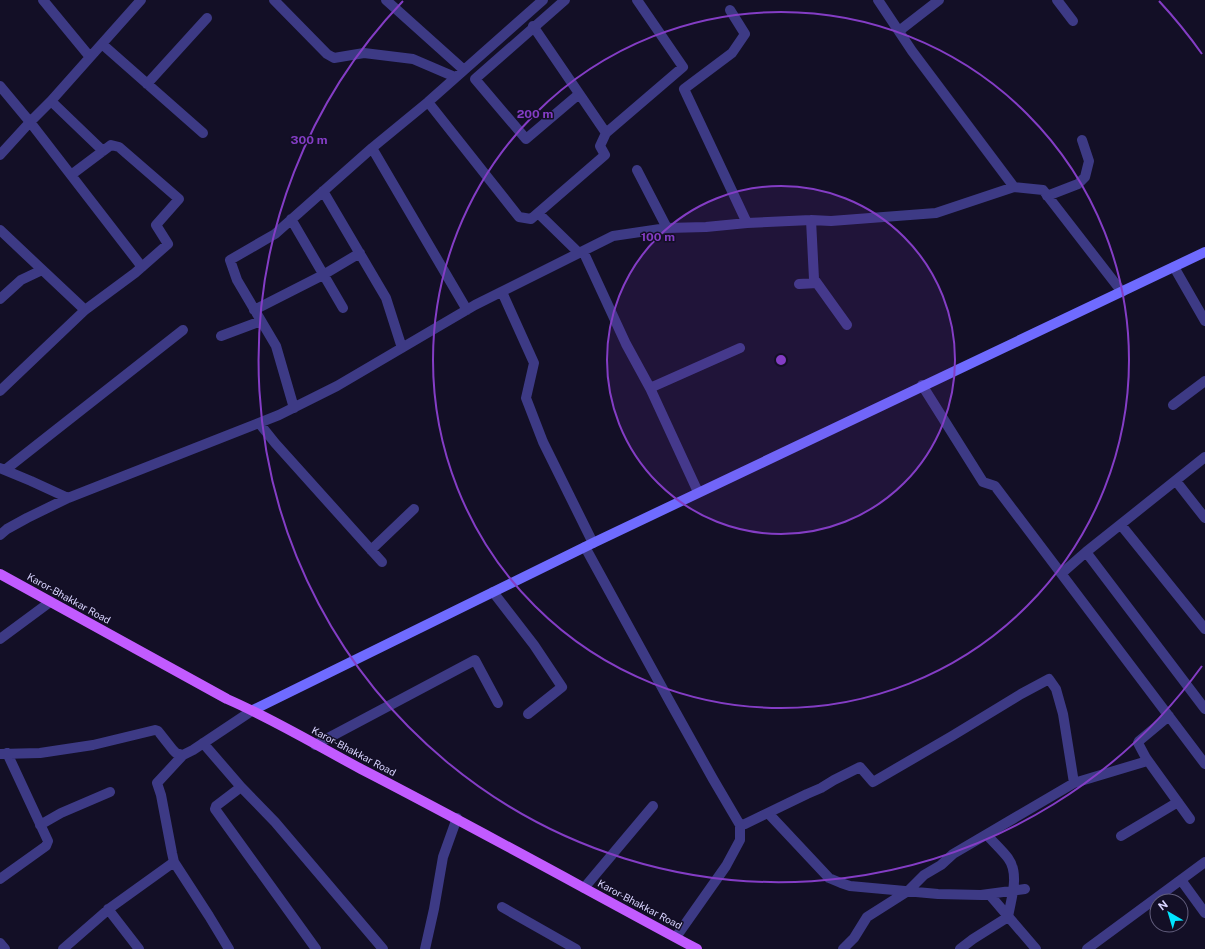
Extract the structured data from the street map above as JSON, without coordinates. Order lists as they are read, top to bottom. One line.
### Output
{"streets":{"main road":["Karor-Bhakkar Road"]},"north":"top left","rings":["200 m","300 m","100 m"]}
